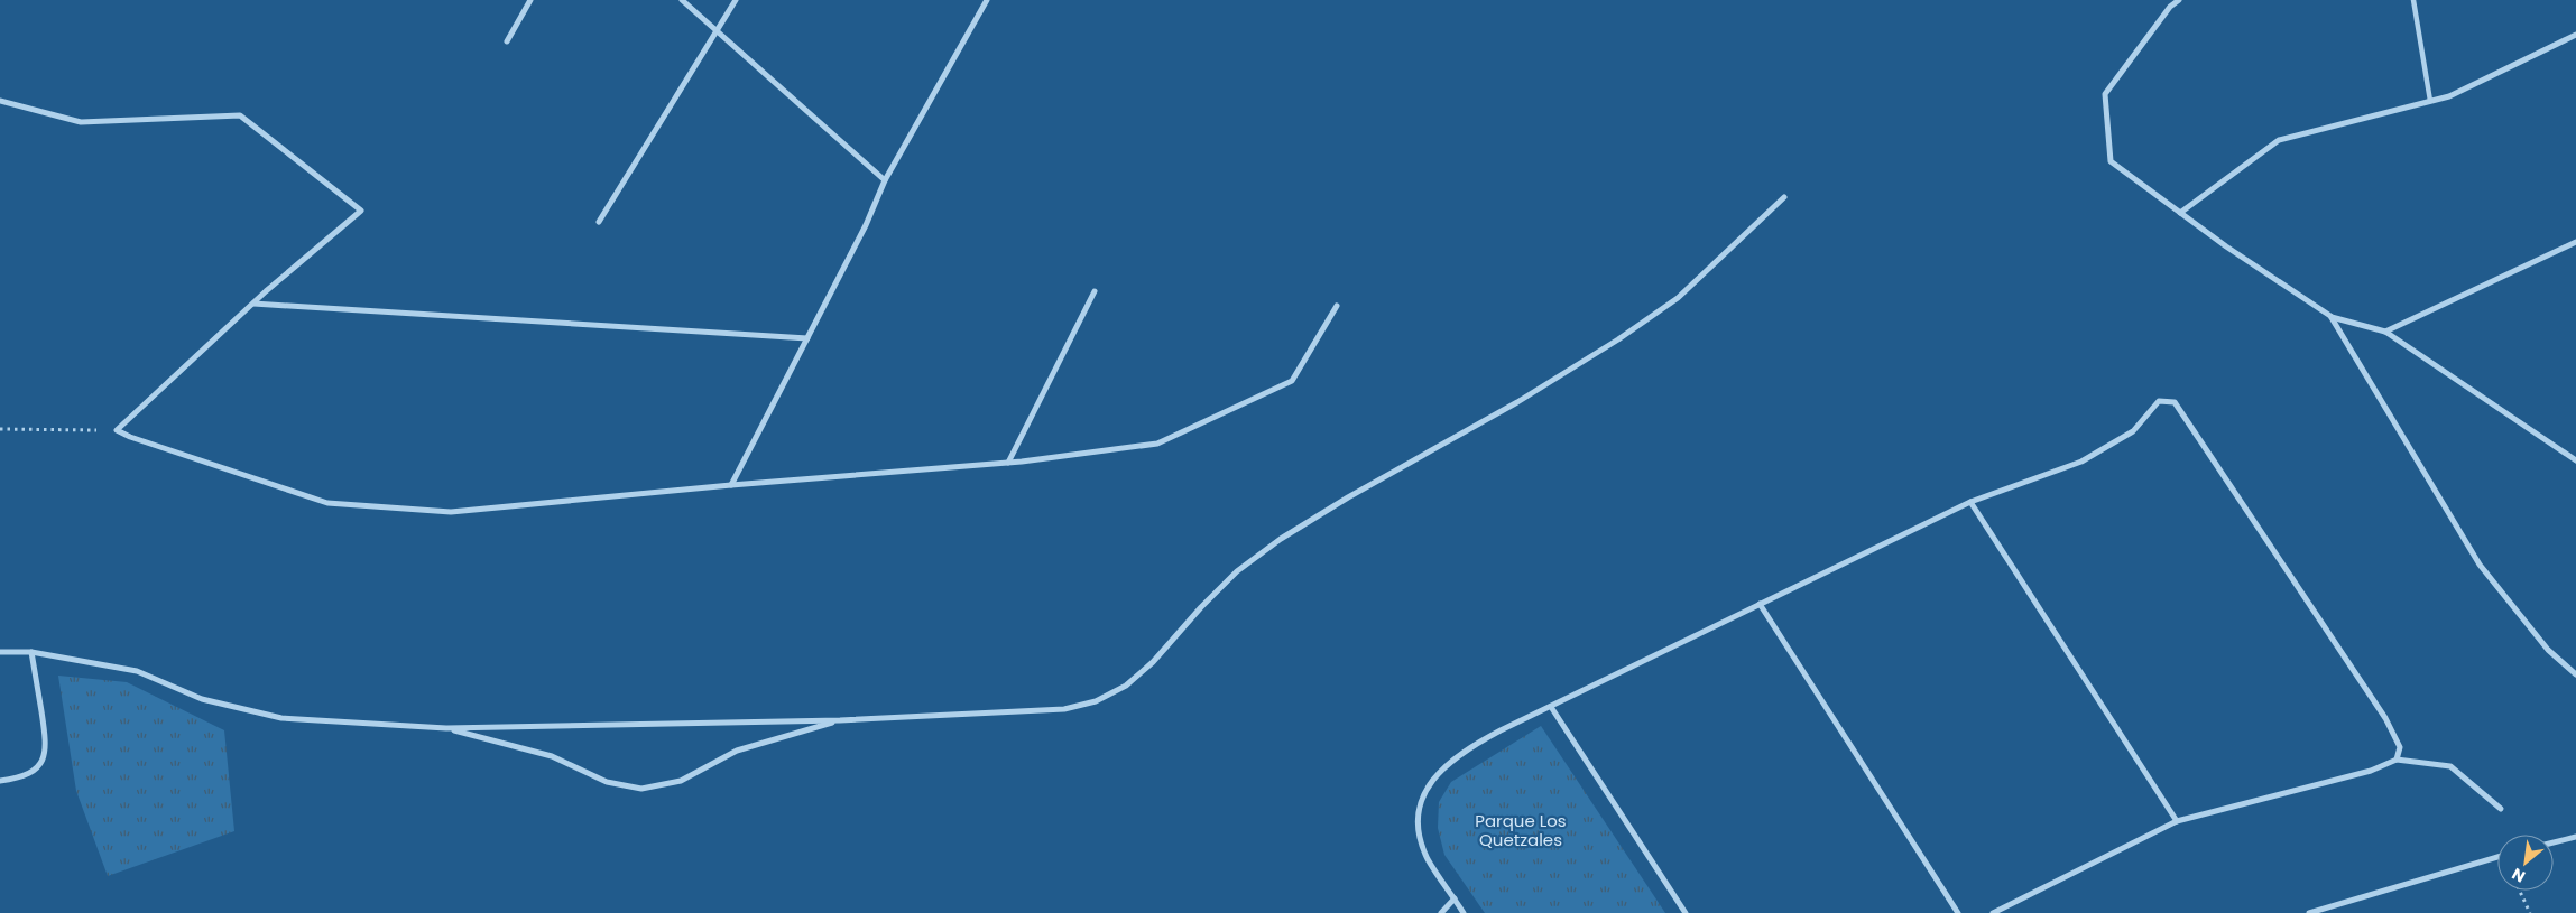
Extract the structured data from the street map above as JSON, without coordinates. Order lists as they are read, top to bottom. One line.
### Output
{"parks":["Parque Los Quetzales"],"north":"bottom left"}
